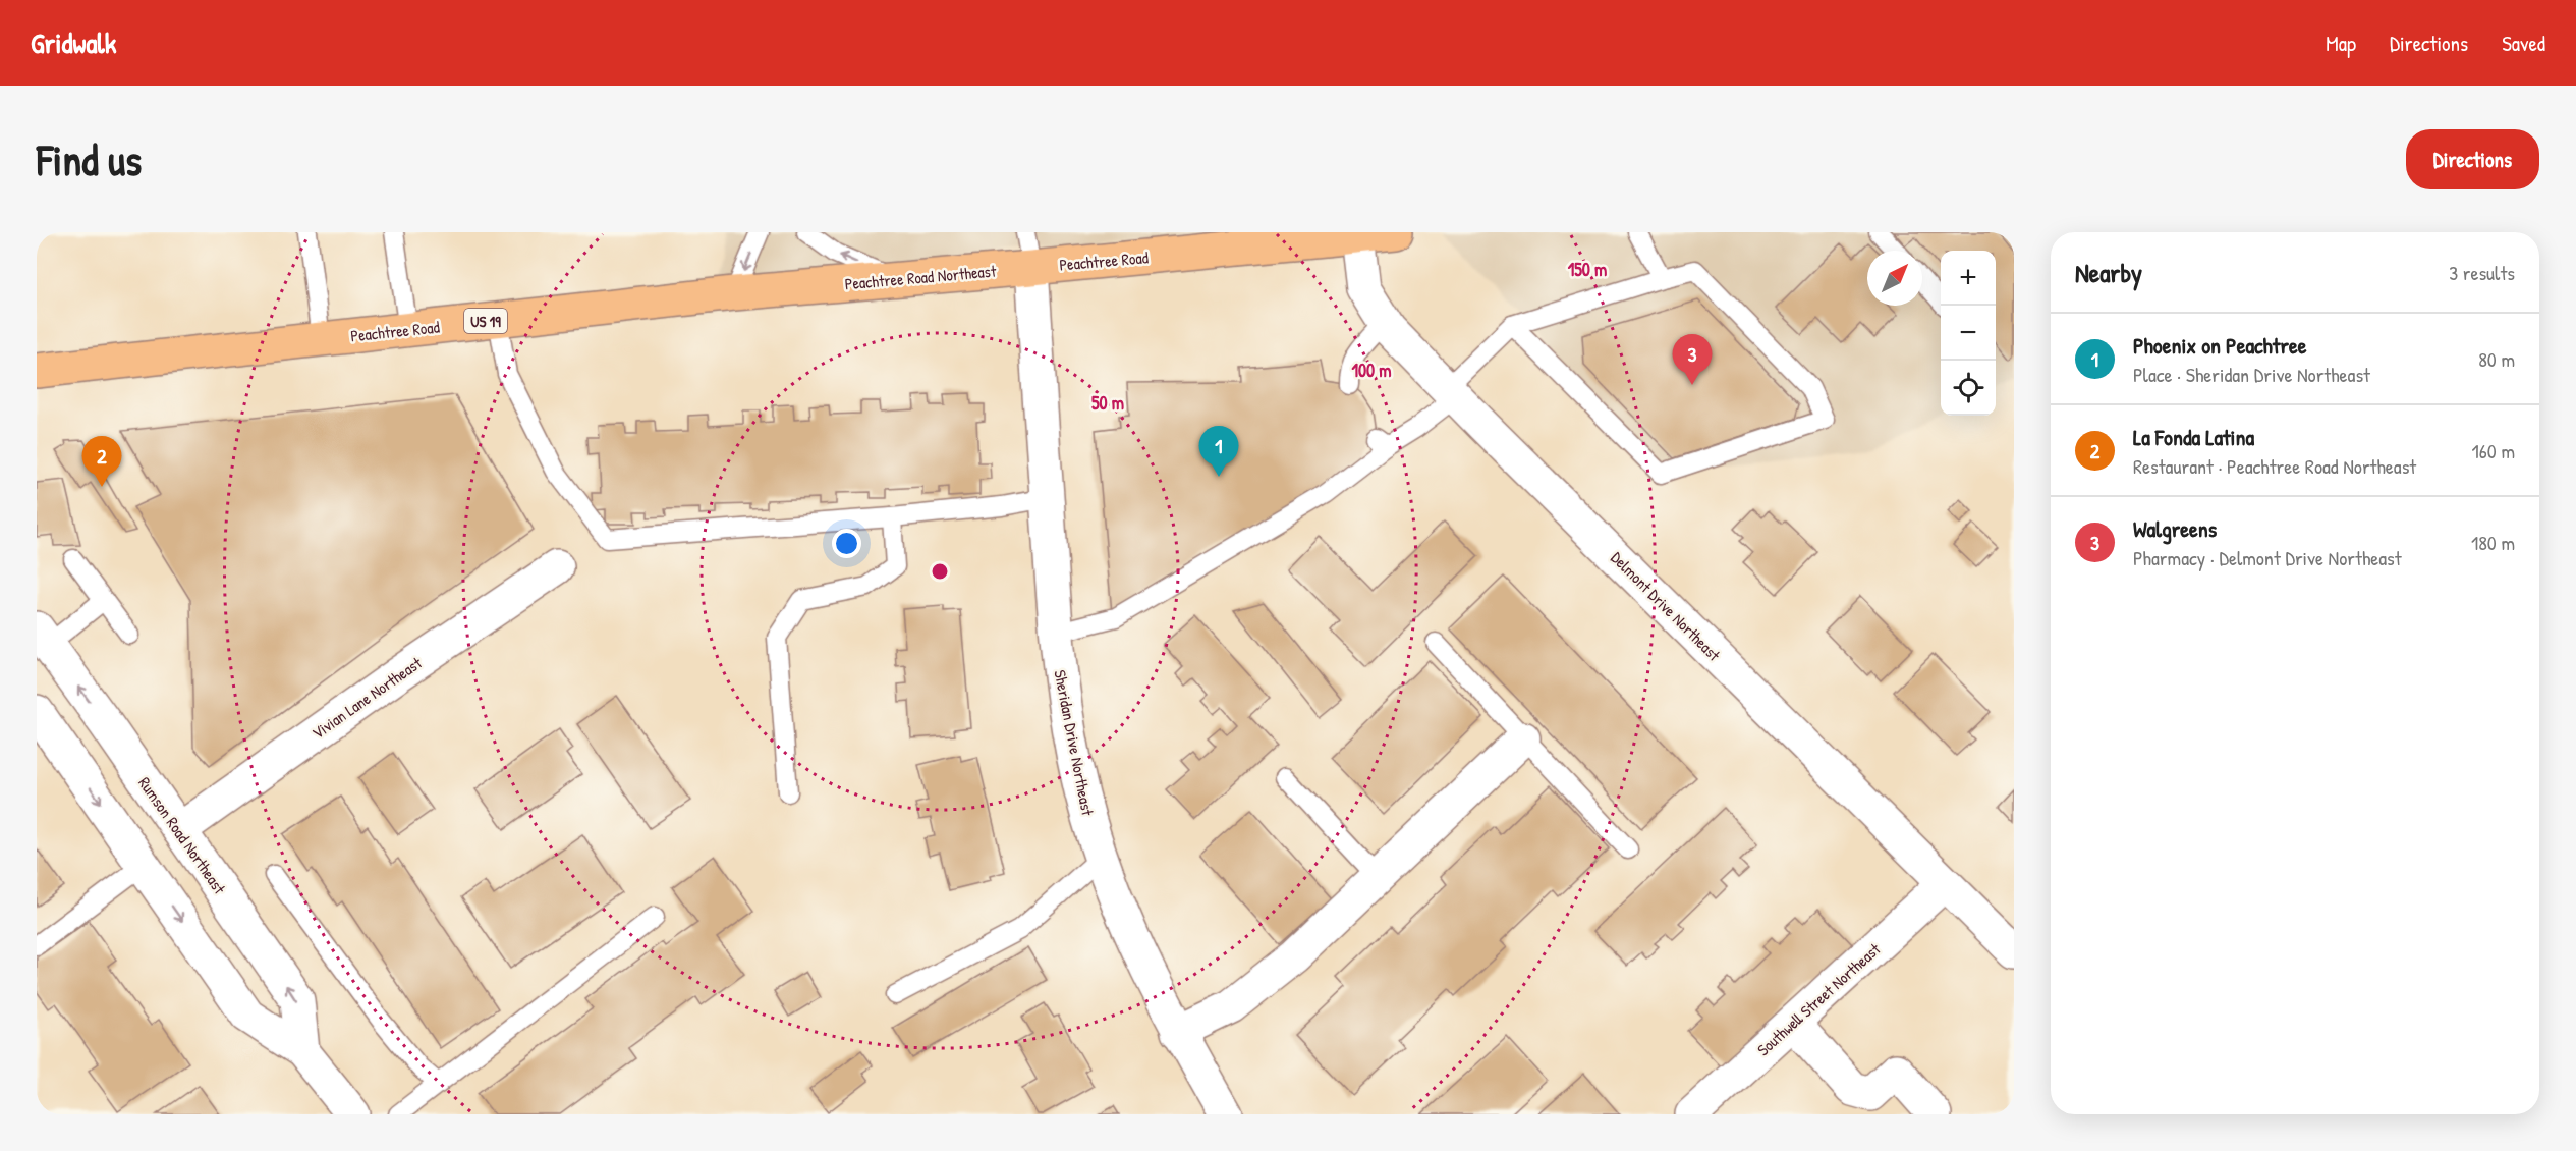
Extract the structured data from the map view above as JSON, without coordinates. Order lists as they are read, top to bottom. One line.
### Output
{"streets":{"highway":["Peachtree Road","Peachtree Road Northeast","US 19"],"street":["Delmont Drive Northeast","Vivian Lane Northeast","Sheridan Drive Northeast","Rumson Road Northeast","Southwell Street Northeast"]},"crossings":[["Peachtree Road","Peachtree Road Northeast"],["Peachtree Road","Delmont Drive Northeast"],["Peachtree Road","Sheridan Drive Northeast"],["Peachtree Road Northeast","Sheridan Drive Northeast"],["Delmont Drive Northeast","Southwell Street Northeast"],["Vivian Lane Northeast","Rumson Road Northeast"]],"north":"top right","page":{"header":"Gridwalk","nav":["Map","Directions","Saved"],"buttons":"Directions","title":"Find us","heading":["Nearby","3 results"],"map_buttons":["+","−"],"list":[{"mark":"1","name":"Phoenix on Peachtree","note":"Place · Sheridan Drive Northeast","value":"80 m"},{"mark":"2","name":"La Fonda Latina","note":"Restaurant · Peachtree Road Northeast","value":"160 m"},{"mark":"3","name":"Walgreens","note":"Pharmacy · Delmont Drive Northeast","value":"180 m"}],"pins":["3","1","2"]},"rings":["150 m","100 m","50 m"]}
